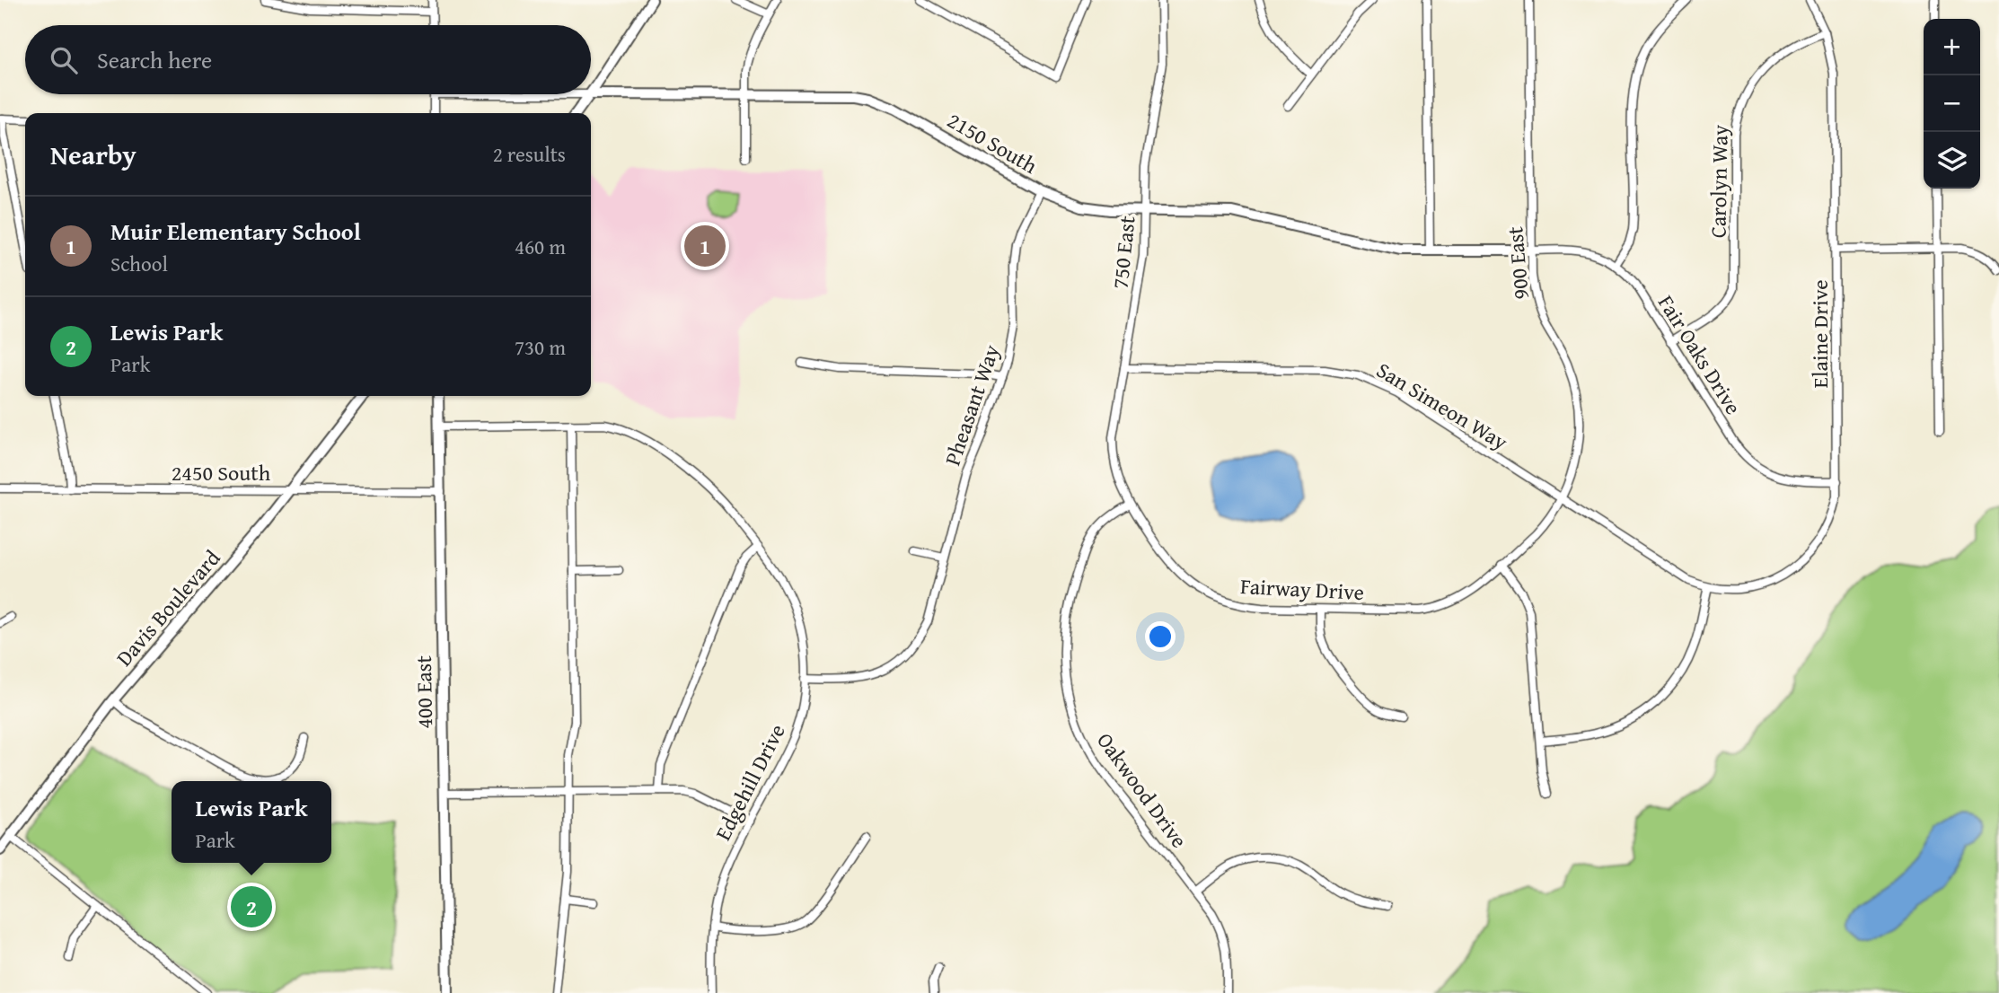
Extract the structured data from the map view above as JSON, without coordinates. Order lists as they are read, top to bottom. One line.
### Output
{"streets":{"street":["2150 South","Carolyn Way","750 East","900 East","Elaine Drive","Fair Oaks Drive","Pheasant Way","San Simeon Way","2450 South","Fairway Drive","Davis Boulevard","400 East","Edgehill Drive","Oakwood Drive"]},"crossings":[["2150 South","750 East"],["2150 South","900 East"],["2150 South","Fair Oaks Drive"],["2150 South","Pheasant Way"],["Carolyn Way","Elaine Drive"],["Carolyn Way","Fair Oaks Drive"],["750 East","San Simeon Way"],["750 East","Fairway Drive"],["750 East","Oakwood Drive"],["900 East","Fair Oaks Drive"],["900 East","San Simeon Way"],["900 East","Fairway Drive"],["Elaine Drive","Fair Oaks Drive"],["Elaine Drive","San Simeon Way"],["Pheasant Way","Edgehill Drive"],["2450 South","Davis Boulevard"],["2450 South","400 East"],["Fairway Drive","Oakwood Drive"],["400 East","Edgehill Drive"]],"page":{"map_buttons":["+","−"],"search":"Search here","heading":["Nearby","2 results"],"list":[{"mark":"1","name":"Muir Elementary School","note":"School","value":"460 m"},{"mark":"2","name":"Lewis Park","note":"Park","value":"730 m"}],"pins":["1","2"],"popup":["Lewis Park","Park"]}}
